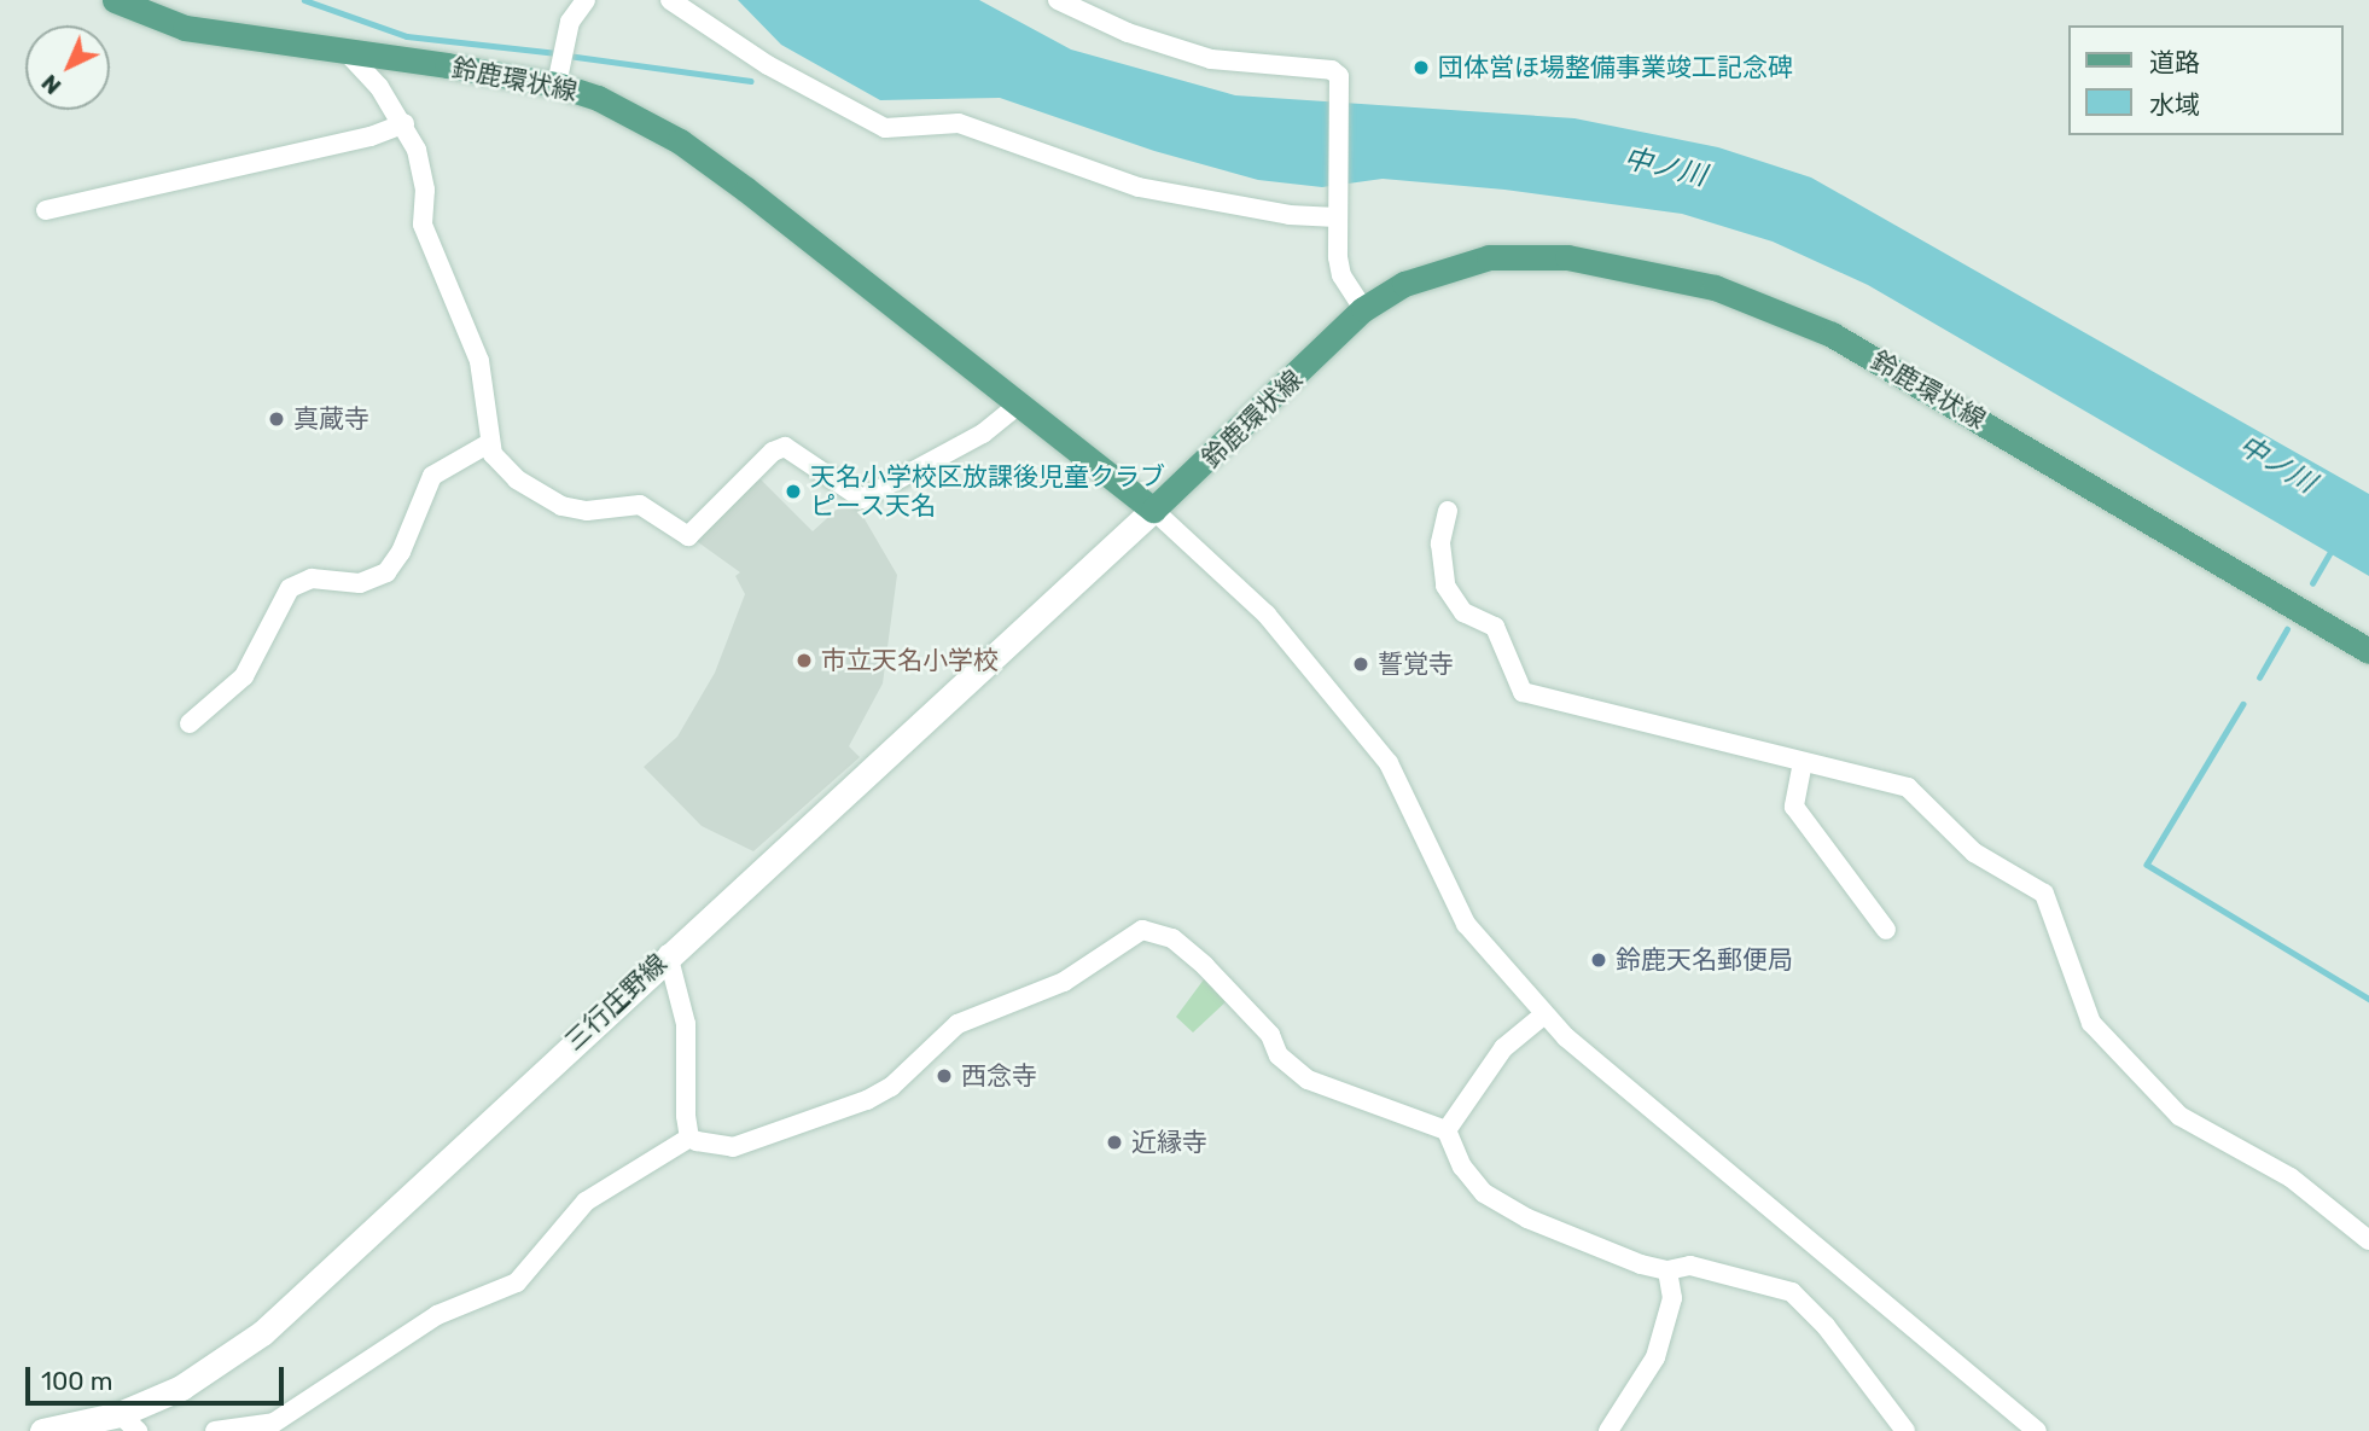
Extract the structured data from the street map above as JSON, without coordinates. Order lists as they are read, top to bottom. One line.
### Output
{"streets":{"main road":["鈴鹿環状線","三行庄野線"]},"crossings":[["鈴鹿環状線","三行庄野線"]],"water":["中ノ川"],"places":["団体営ほ場整備事業竣工記念碑","真蔵寺","天名小学校区放課後児童クラブ ピース天名","市立天名小学校","誓覚寺","鈴鹿天名郵便局","西念寺","近縁寺"],"legend":["道路","水域"],"scale_bar":"100 m","north":"bottom left"}
